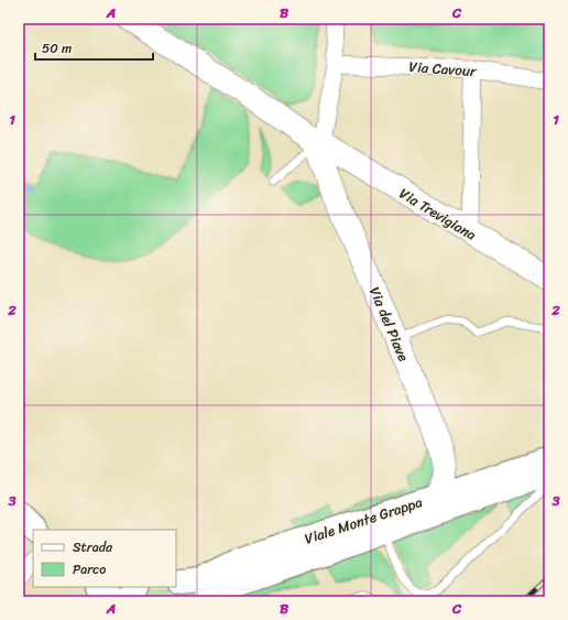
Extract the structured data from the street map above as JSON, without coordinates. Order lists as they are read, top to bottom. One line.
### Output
{"streets":{"main road":["Viale Monte Grappa"],"street":["Via Cavour","Via Trevigiana","Via del Piave"]},"crossings":[["Via Trevigiana","Via del Piave"],["Via del Piave","Viale Monte Grappa"]],"legend":["Strada","Parco"],"scale_bar":"50 m","grid":{"columns":["A","B","C"],"rows":["1","2","3"]}}
